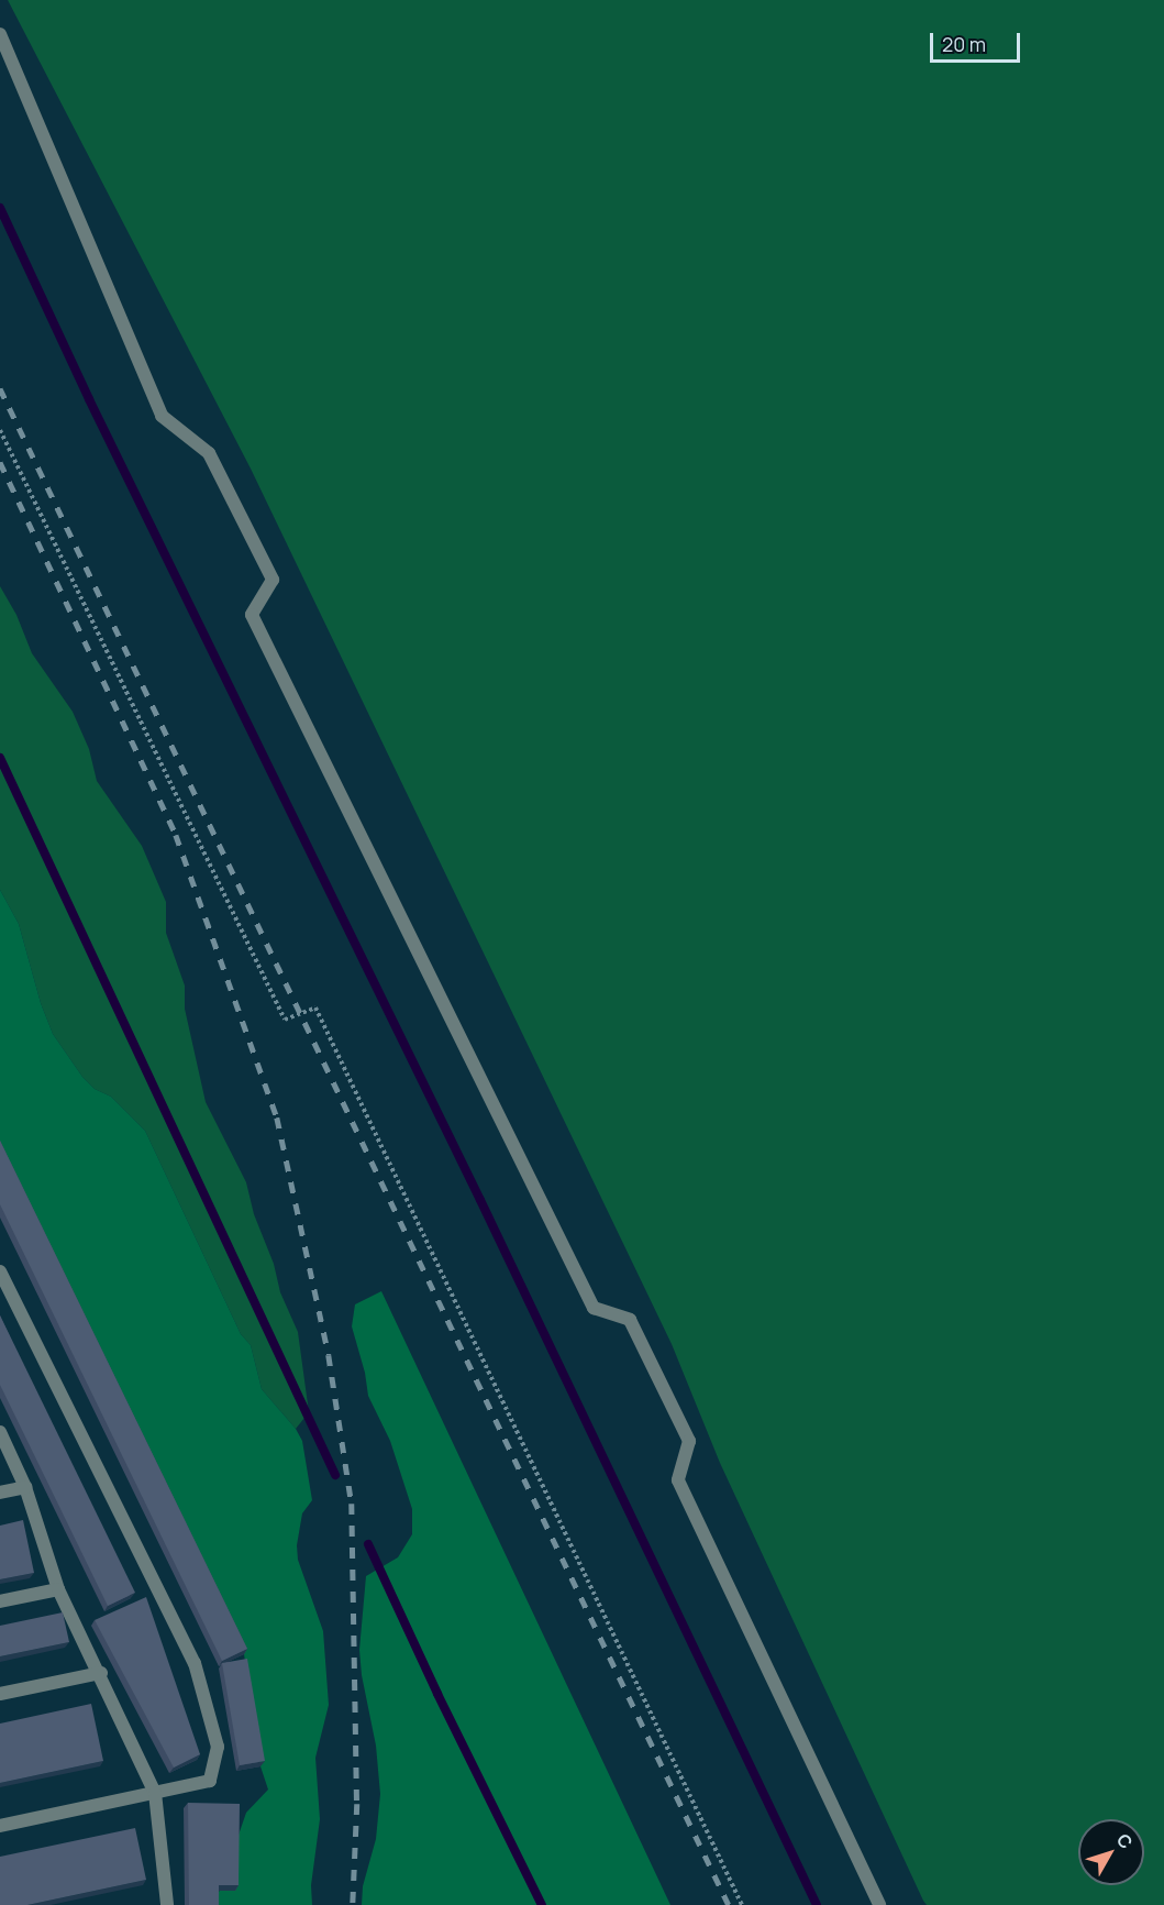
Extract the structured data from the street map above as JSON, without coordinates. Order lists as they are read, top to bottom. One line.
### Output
{"scale_bar":"20 m","north":"top right"}
